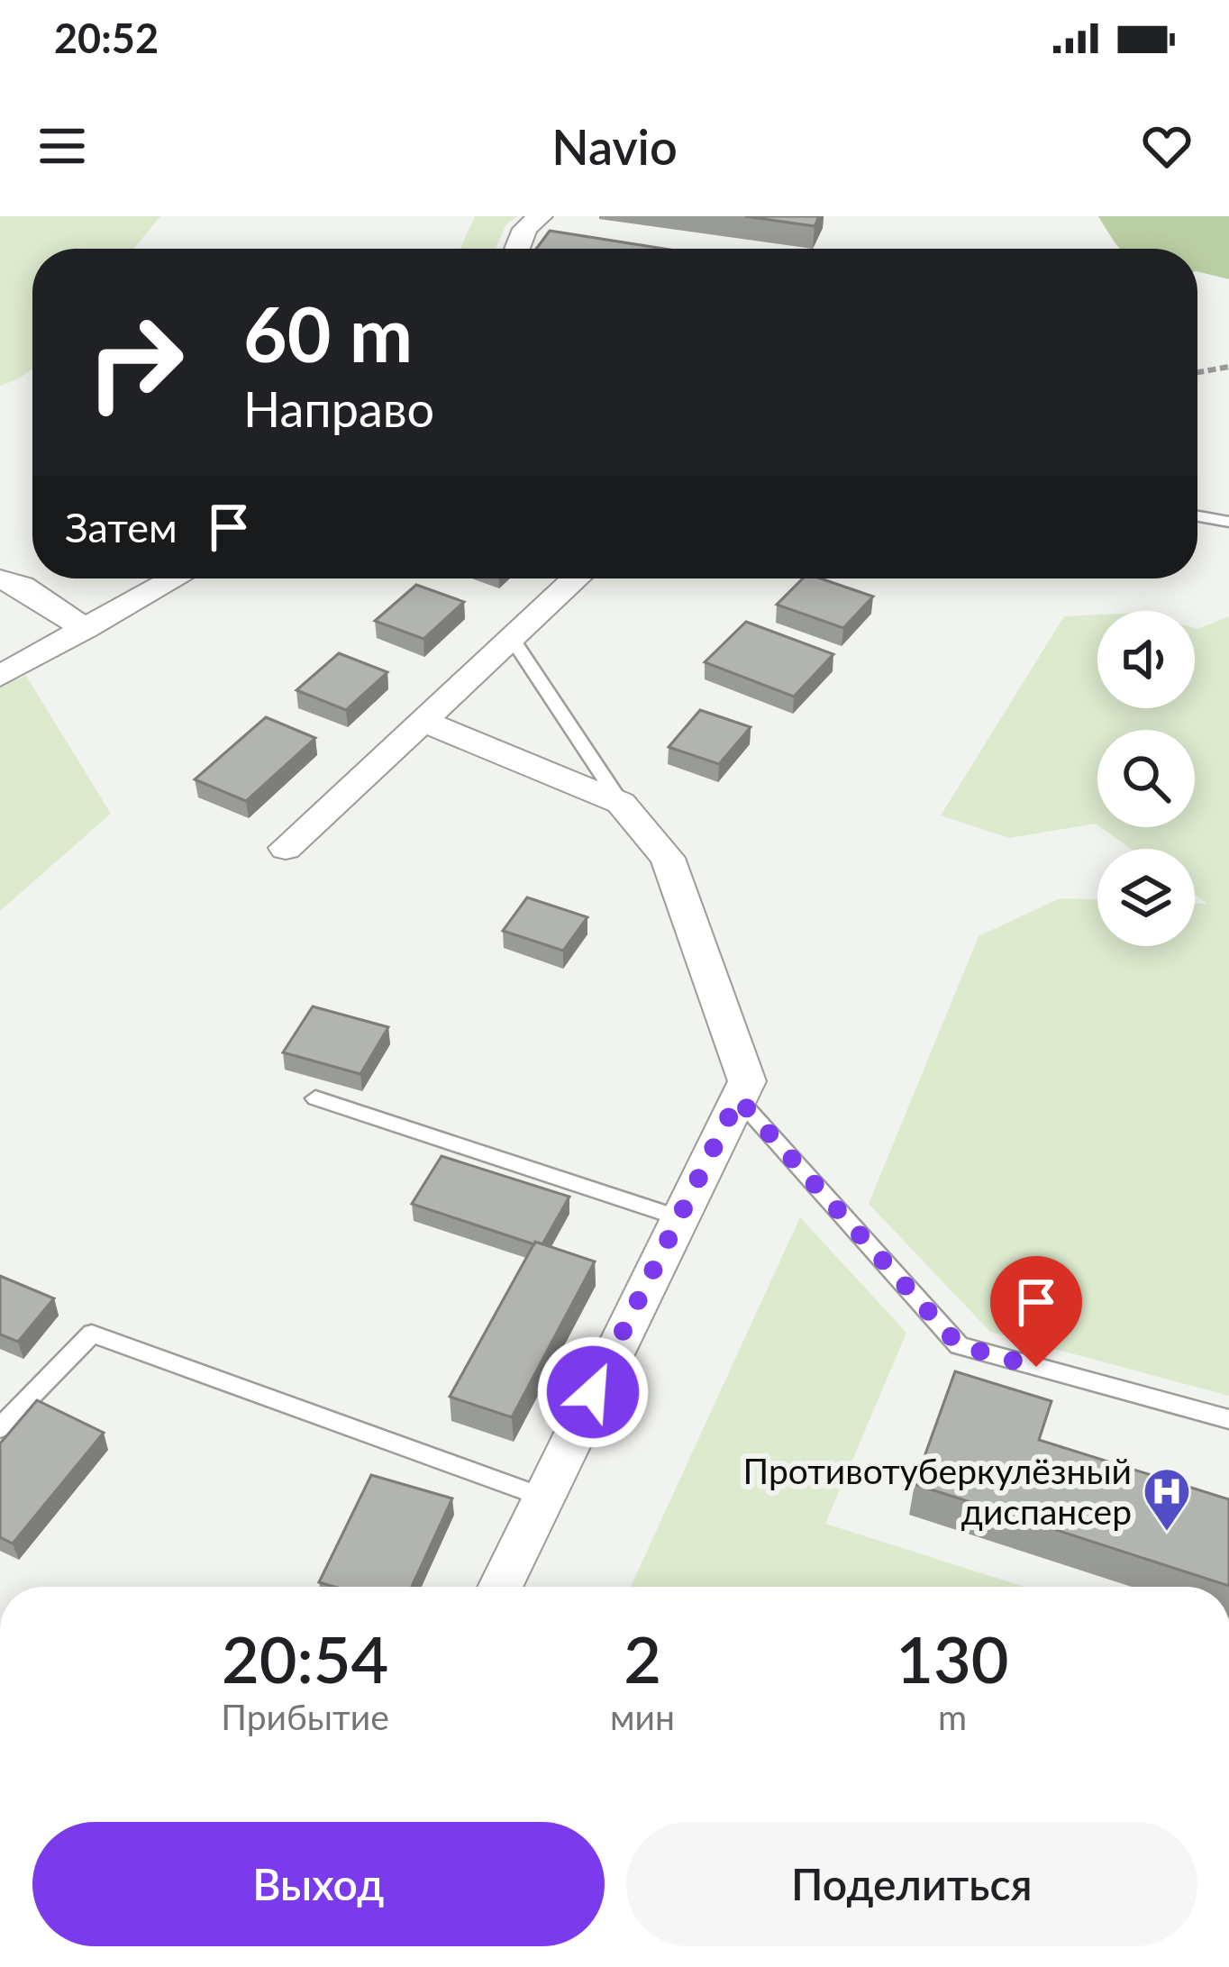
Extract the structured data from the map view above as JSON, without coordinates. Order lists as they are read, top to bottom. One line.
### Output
{"places":{"hospital":["Противотуберкулёзный диспансер"]},"page":{"status":"20:52","header":"Navio","turn":["60 m","Направо"],"then":"Затем","eta":["20:54","Прибытие","2","мин","130","m"],"buttons":["Выход","Поделиться"]}}
